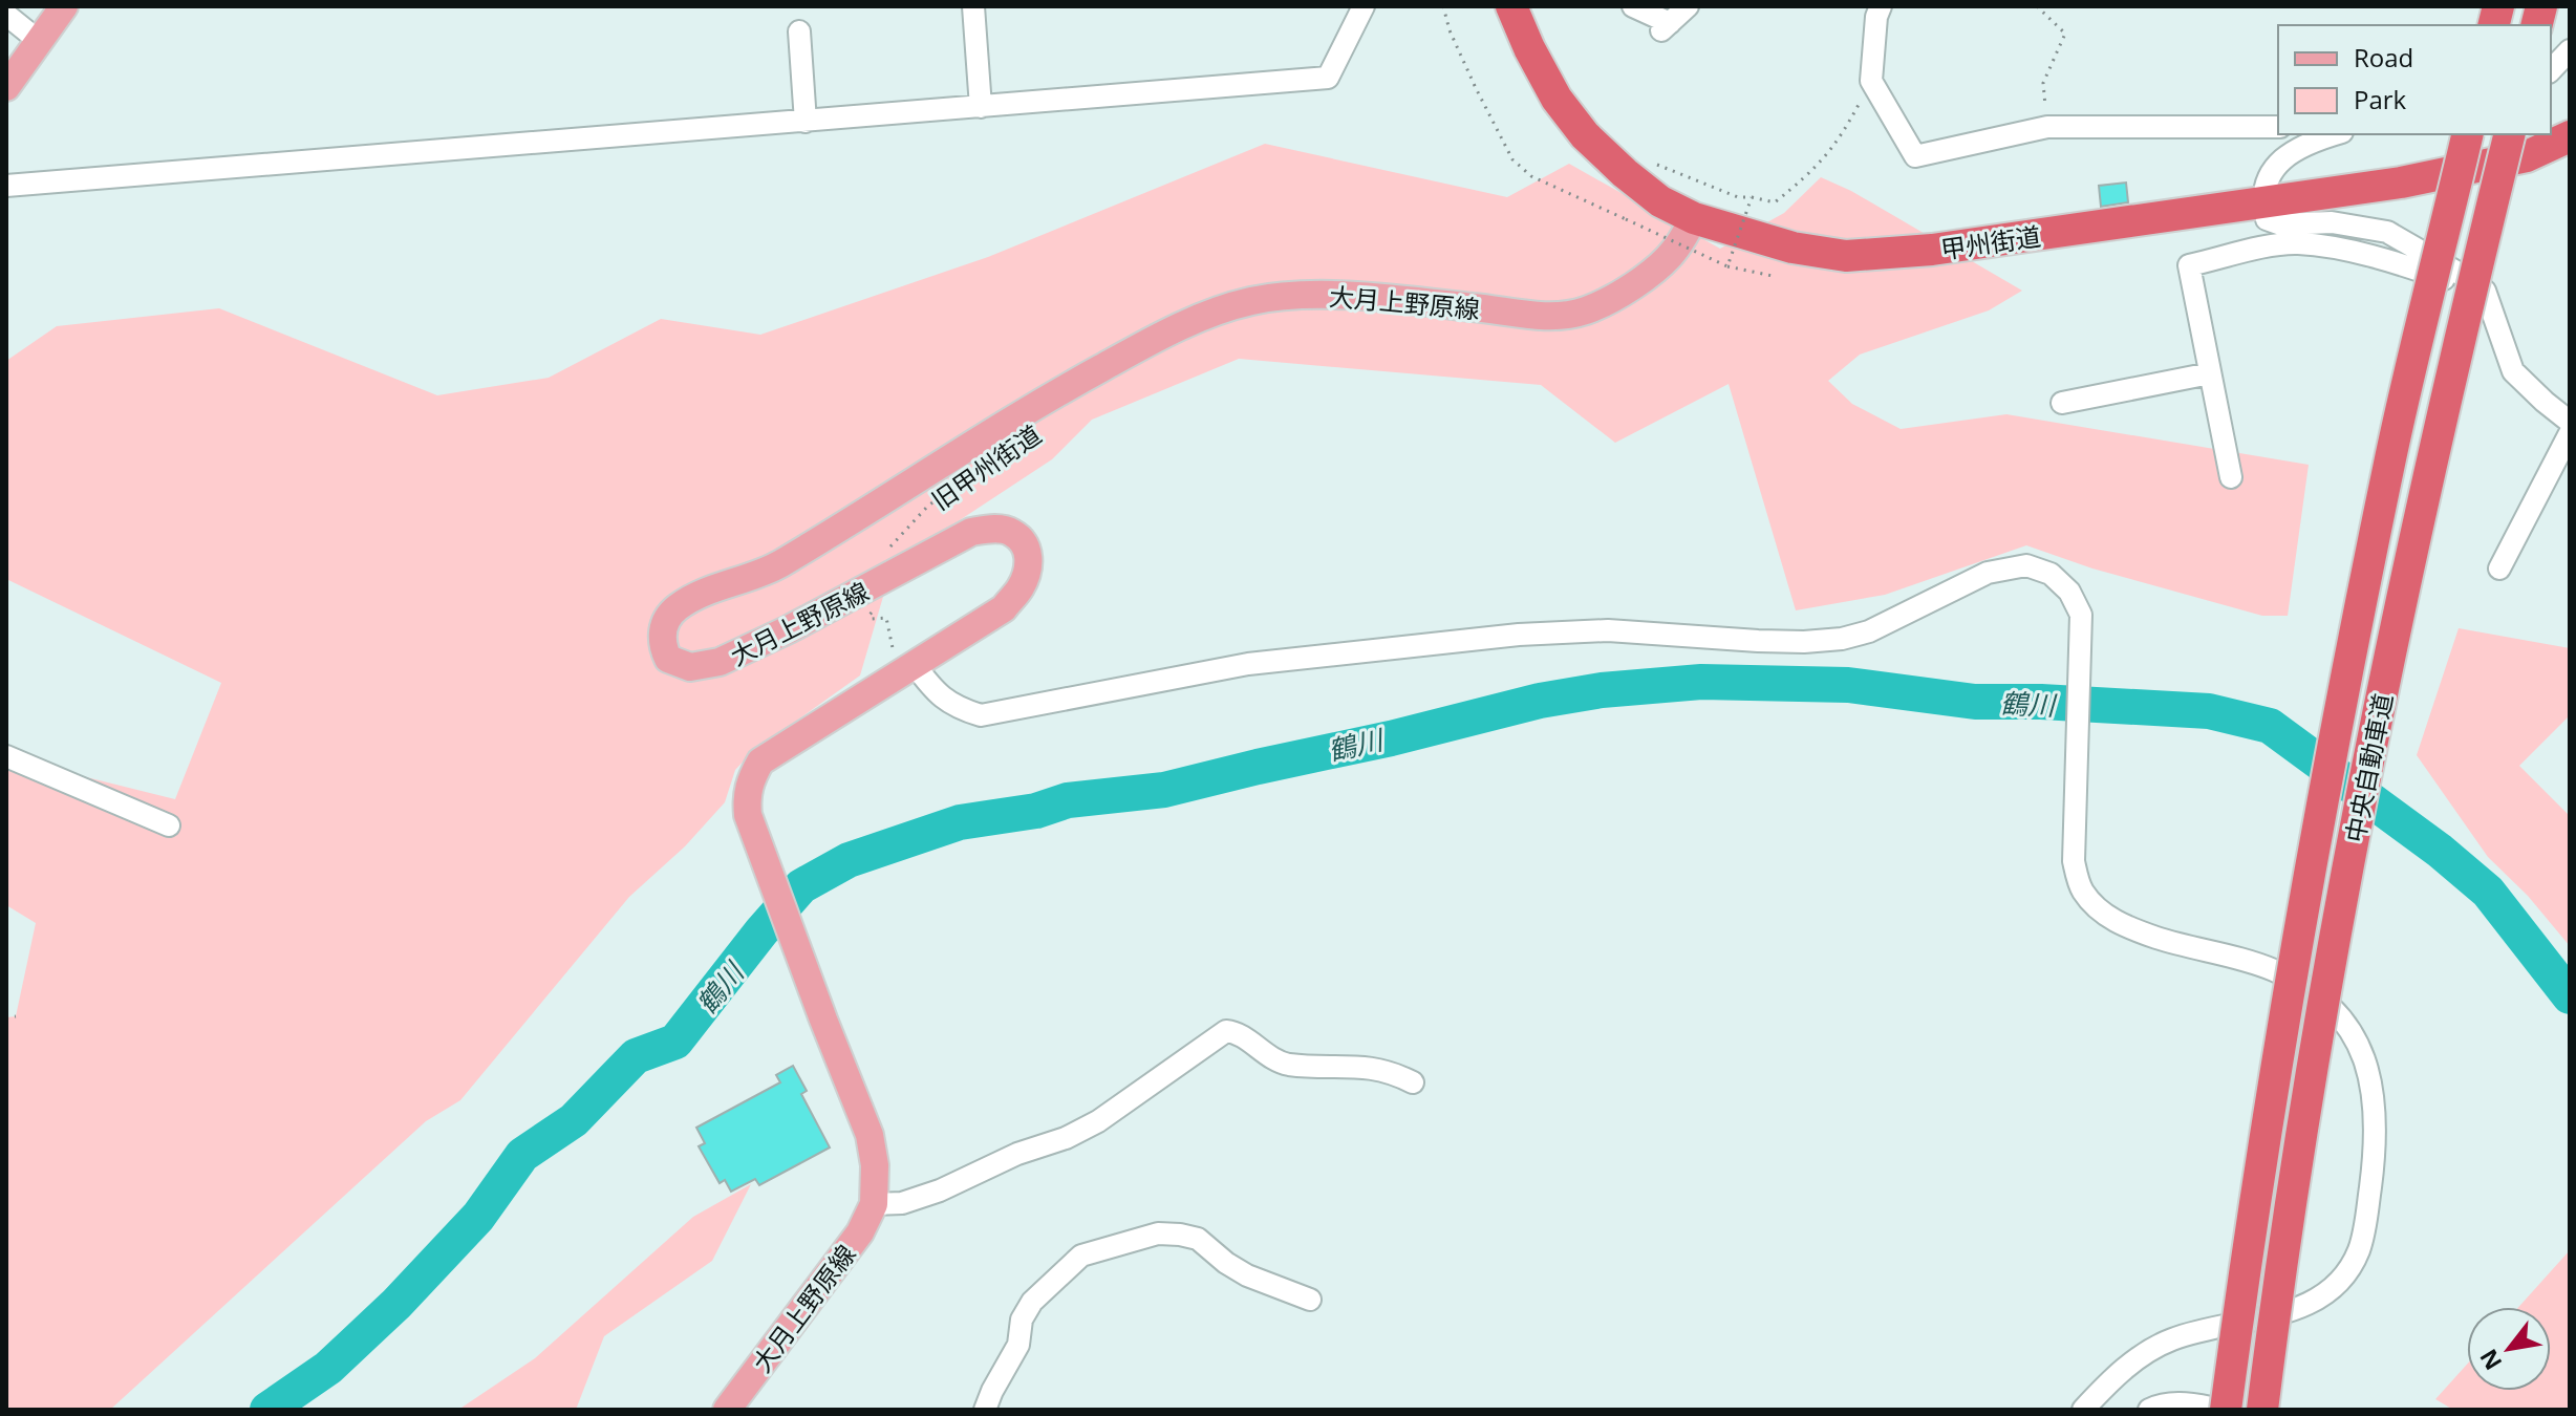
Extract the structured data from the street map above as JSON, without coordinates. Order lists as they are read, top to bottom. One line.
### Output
{"streets":{"highway":["甲州街道","中央自動車道"],"main road":["大月上野原線"],"path":["旧甲州街道"]},"crossings":[["甲州街道","大月上野原線"]],"water":["鶴川"],"legend":["Road","Park"],"north":"bottom left"}
